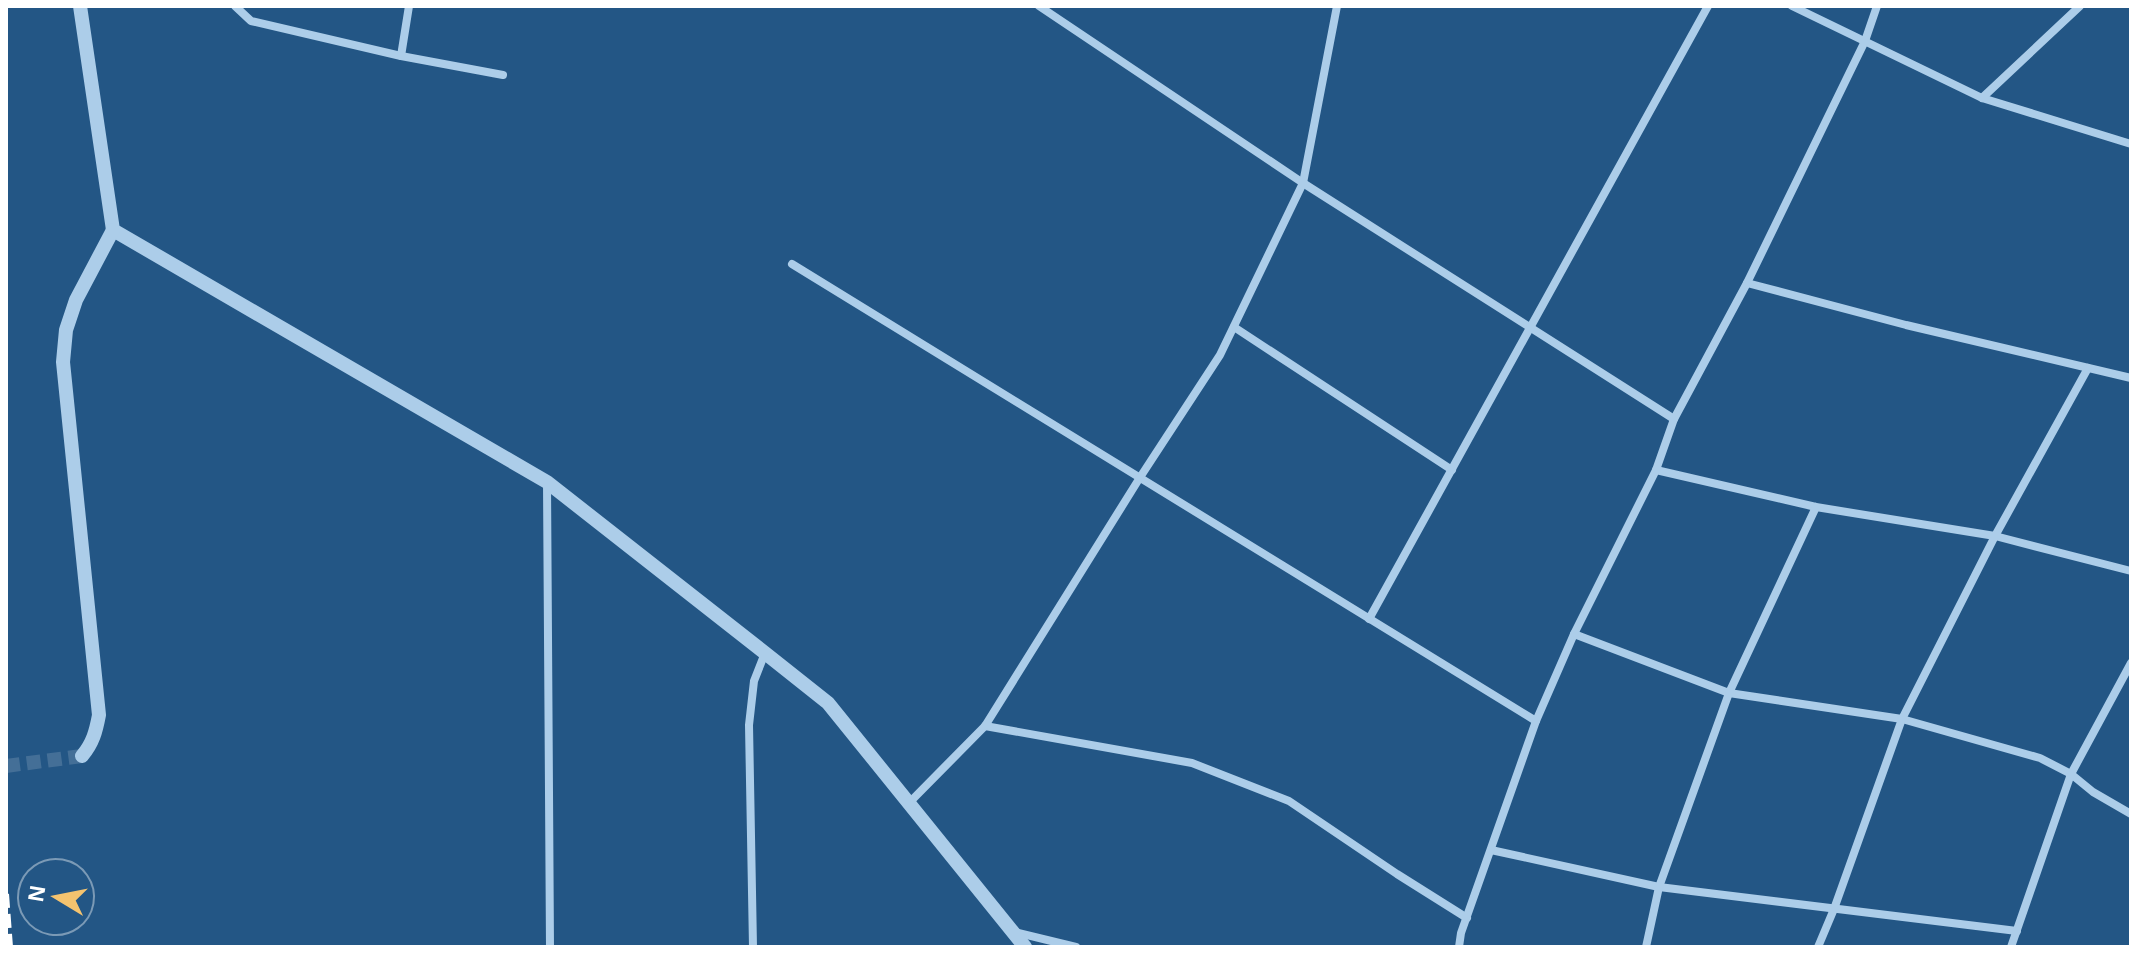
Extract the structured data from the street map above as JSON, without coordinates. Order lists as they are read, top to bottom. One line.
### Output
{"north":"left"}
